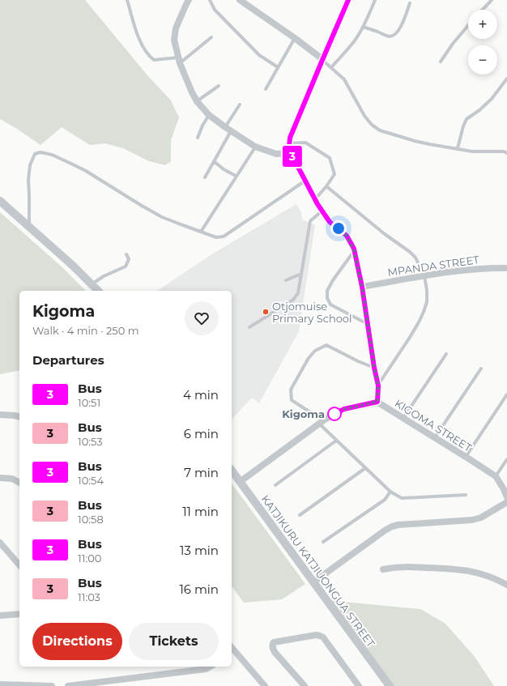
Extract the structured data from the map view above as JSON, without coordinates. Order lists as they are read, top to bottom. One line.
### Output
{"streets":{"street":["MPANDA STREET","KIGOMA STREET","KATJIKURU KATJIUONGUA STREET"]},"crossings":[["KIGOMA STREET","KATJIKURU KATJIUONGUA STREET"]],"places":["Otjomuise Primary School","Kigoma"],"lines":["bus line 3"],"page":{"on_map":"3","map_buttons":["+","−"],"heading":[["Kigoma","Walk · 4 min · 250 m"],"Departures"],"list":[{"mark":"3","name":"Bus","note":"10:51","value":"4 min"},{"mark":"3","name":"Bus","note":"10:53","value":"6 min"},{"mark":"3","name":"Bus","note":"10:54","value":"7 min"},{"mark":"3","name":"Bus","note":"10:58","value":"11 min"},{"mark":"3","name":"Bus","note":"11:00","value":"13 min"},{"mark":"3","name":"Bus","note":"11:03","value":"16 min"}],"buttons":["Directions","Tickets"]}}
